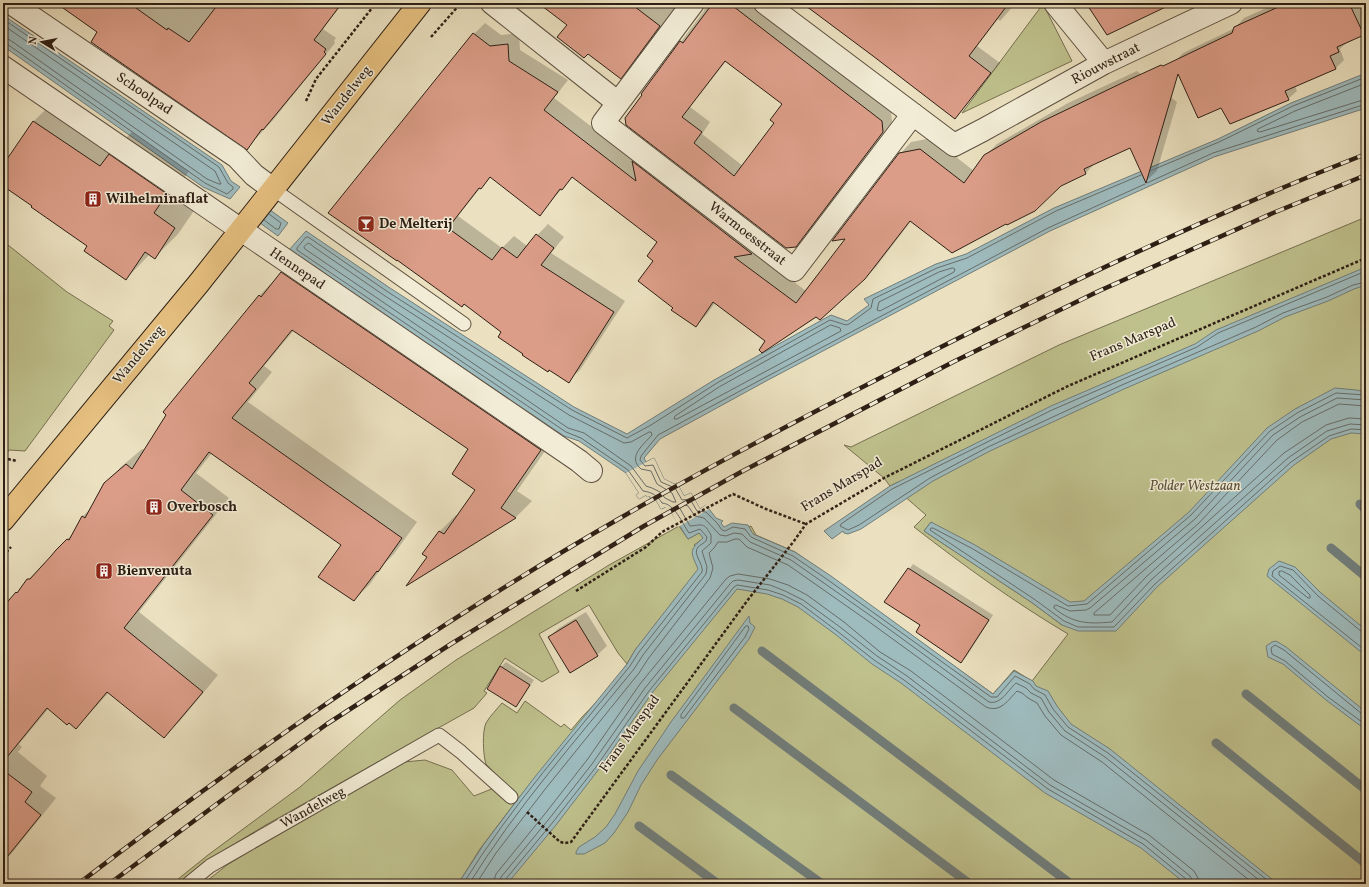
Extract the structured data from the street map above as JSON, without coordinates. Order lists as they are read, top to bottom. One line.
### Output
{"streets":{"main road":["Wandelweg"],"street":["Riouwstraat","Schoolpad","Warmoesstraat","Hennepad"],"path":["Frans Marspad"]},"crossings":[["Riouwstraat","Warmoesstraat"],["Schoolpad","Wandelweg"],["Wandelweg","Hennepad"],["Wandelweg","Frans Marspad"]],"parks":["Polder Westzaan"],"places":{"building":["Wilhelminaflat","Overbosch","Bienvenuta"],"bar":["De Melterij"]},"north":"left"}
